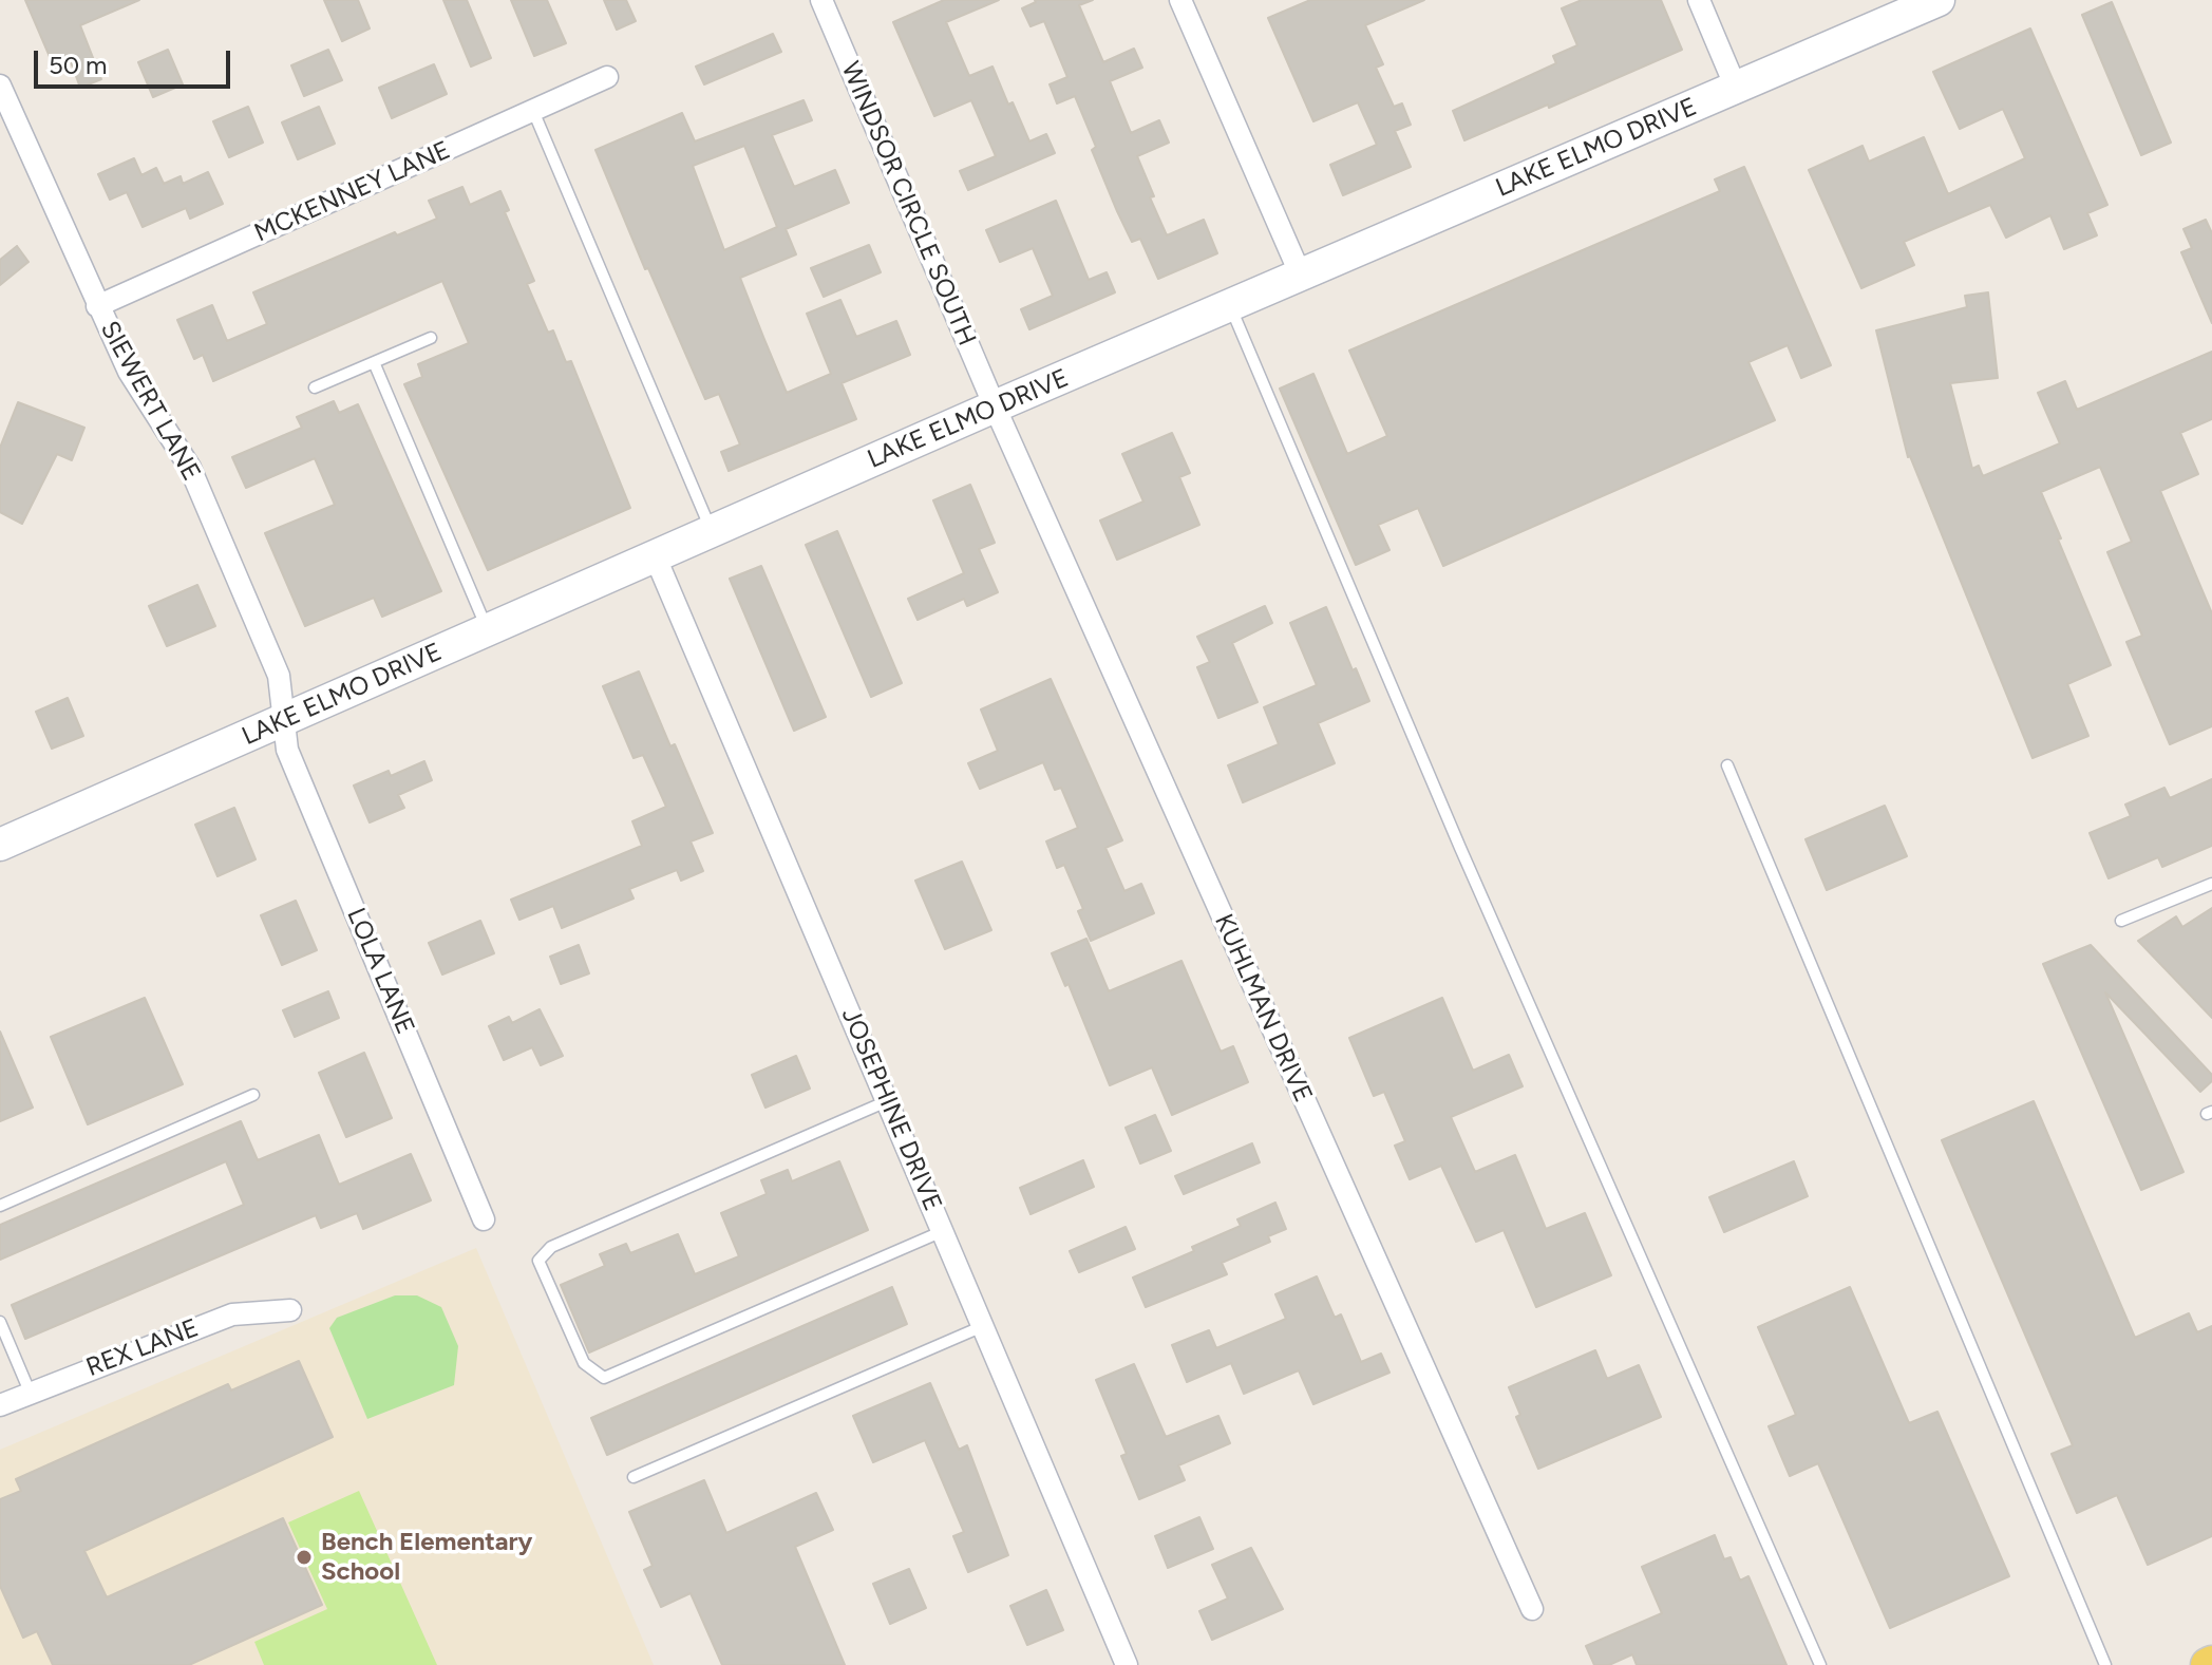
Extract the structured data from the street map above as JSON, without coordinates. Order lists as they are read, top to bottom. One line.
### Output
{"streets":{"main road":["LAKE ELMO DRIVE"],"street":["MCKENNEY LANE","WINDSOR CIRCLE SOUTH","SIEWERT LANE","LOLA LANE","KUHLMAN DRIVE","JOSEPHINE DRIVE","REX LANE"]},"crossings":[["LAKE ELMO DRIVE","WINDSOR CIRCLE SOUTH"],["LAKE ELMO DRIVE","SIEWERT LANE"],["LAKE ELMO DRIVE","LOLA LANE"],["LAKE ELMO DRIVE","KUHLMAN DRIVE"],["LAKE ELMO DRIVE","JOSEPHINE DRIVE"],["MCKENNEY LANE","SIEWERT LANE"],["WINDSOR CIRCLE SOUTH","KUHLMAN DRIVE"],["SIEWERT LANE","LOLA LANE"]],"places":["Bench Elementary School"],"scale_bar":"50 m"}
